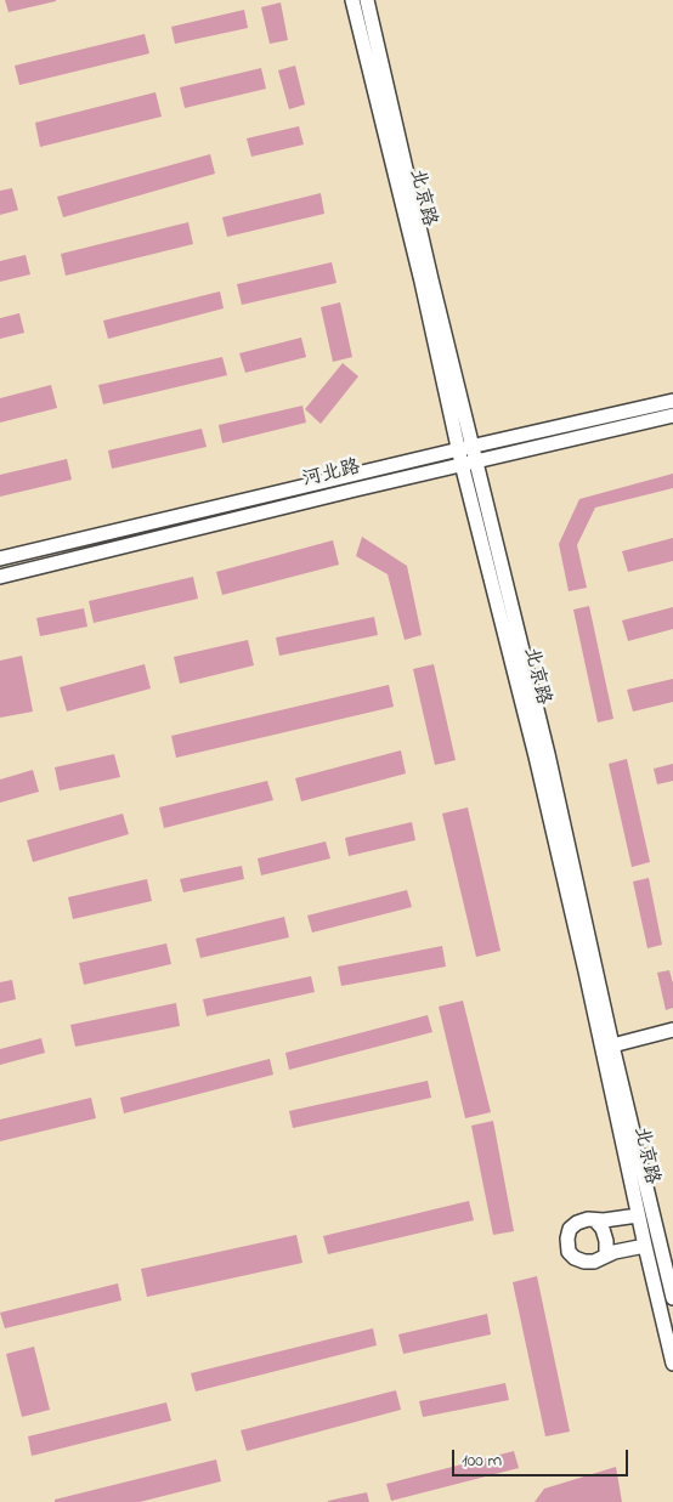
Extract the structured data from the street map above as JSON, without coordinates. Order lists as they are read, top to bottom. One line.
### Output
{"streets":{"street":["北京路","河北路"]},"crossings":[["北京路","河北路"]],"scale_bar":"100 m"}
